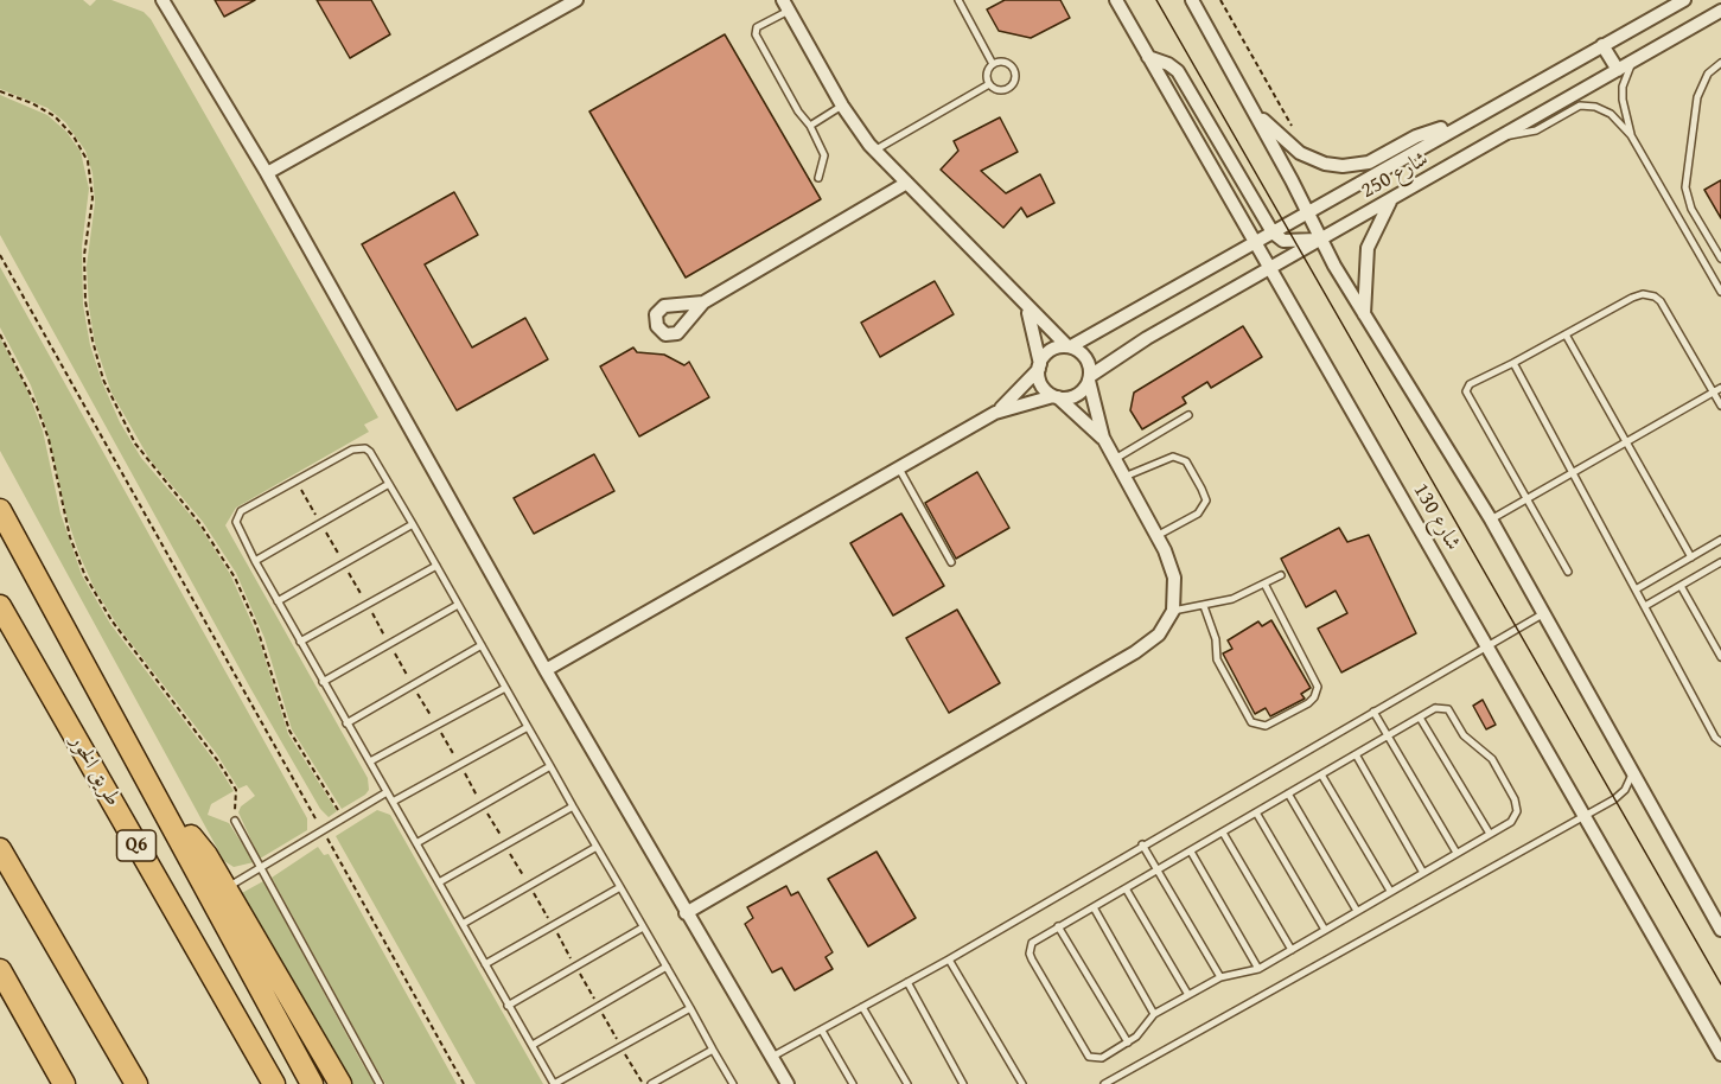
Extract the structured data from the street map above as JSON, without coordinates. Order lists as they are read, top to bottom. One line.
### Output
{"streets":{"highway":["طريق الخور","Q6"],"street":["شارع 250","شارع 130"]},"crossings":[["شارع 250","شارع 130"]]}
